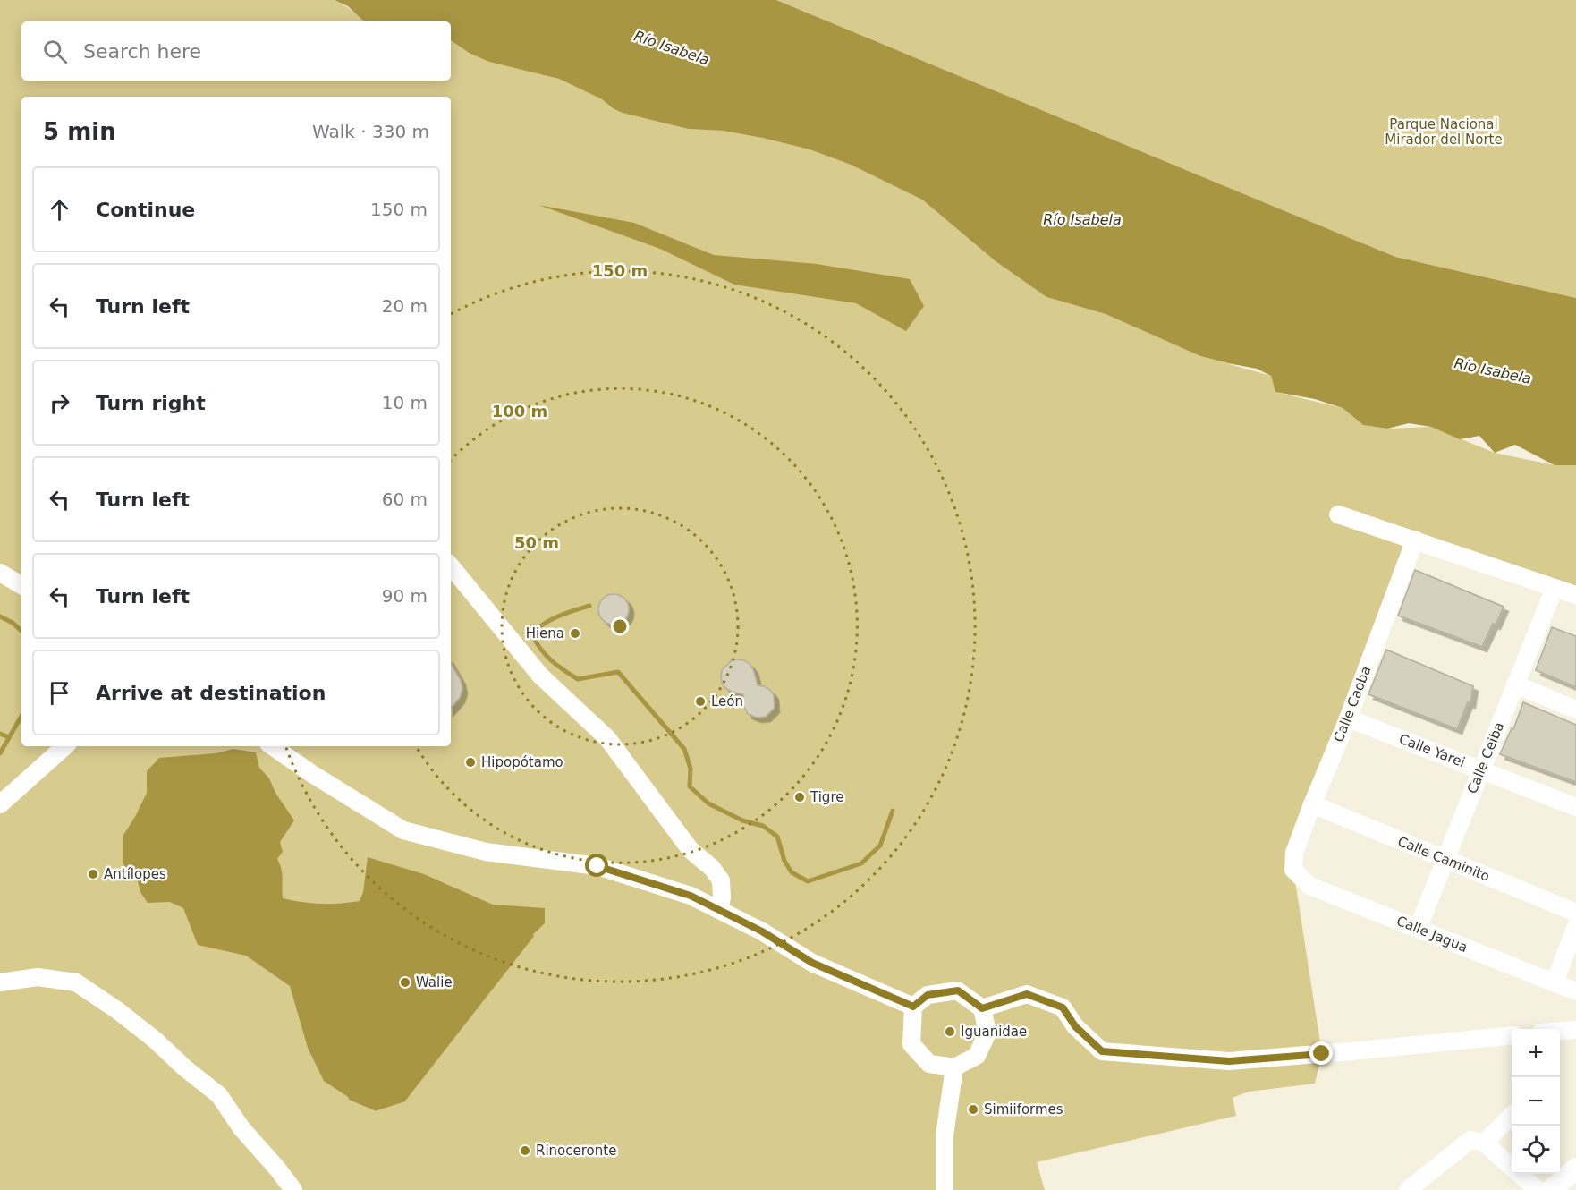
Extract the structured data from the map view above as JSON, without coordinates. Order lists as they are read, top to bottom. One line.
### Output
{"streets":{"street":["Calle Caoba","Calle Yarei","Calle Ceiba","Calle Caminito","Calle Jagua"]},"crossings":[["Calle Caoba","Calle Yarei"],["Calle Caoba","Calle Caminito"],["Calle Caoba","Calle Jagua"],["Calle Yarei","Calle Ceiba"],["Calle Ceiba","Calle Caminito"],["Calle Ceiba","Calle Jagua"]],"water":["Río Isabela"],"parks":["Parque Nacional Mirador del Norte"],"places":["Hiena","León","Hipopótamo","Tigre","Antílopes","Walie","Iguanidae","Simiiformes","Rinoceronte"],"page":{"search":"Search here","heading":["5 min","Walk · 330 m"],"list":[["Continue","150 m"],["Turn left","20 m"],["Turn right","10 m"],["Turn left","60 m"],["Turn left","90 m"],"Arrive at destination"],"map_buttons":["+","−"]},"rings":["150 m","100 m","50 m"]}
